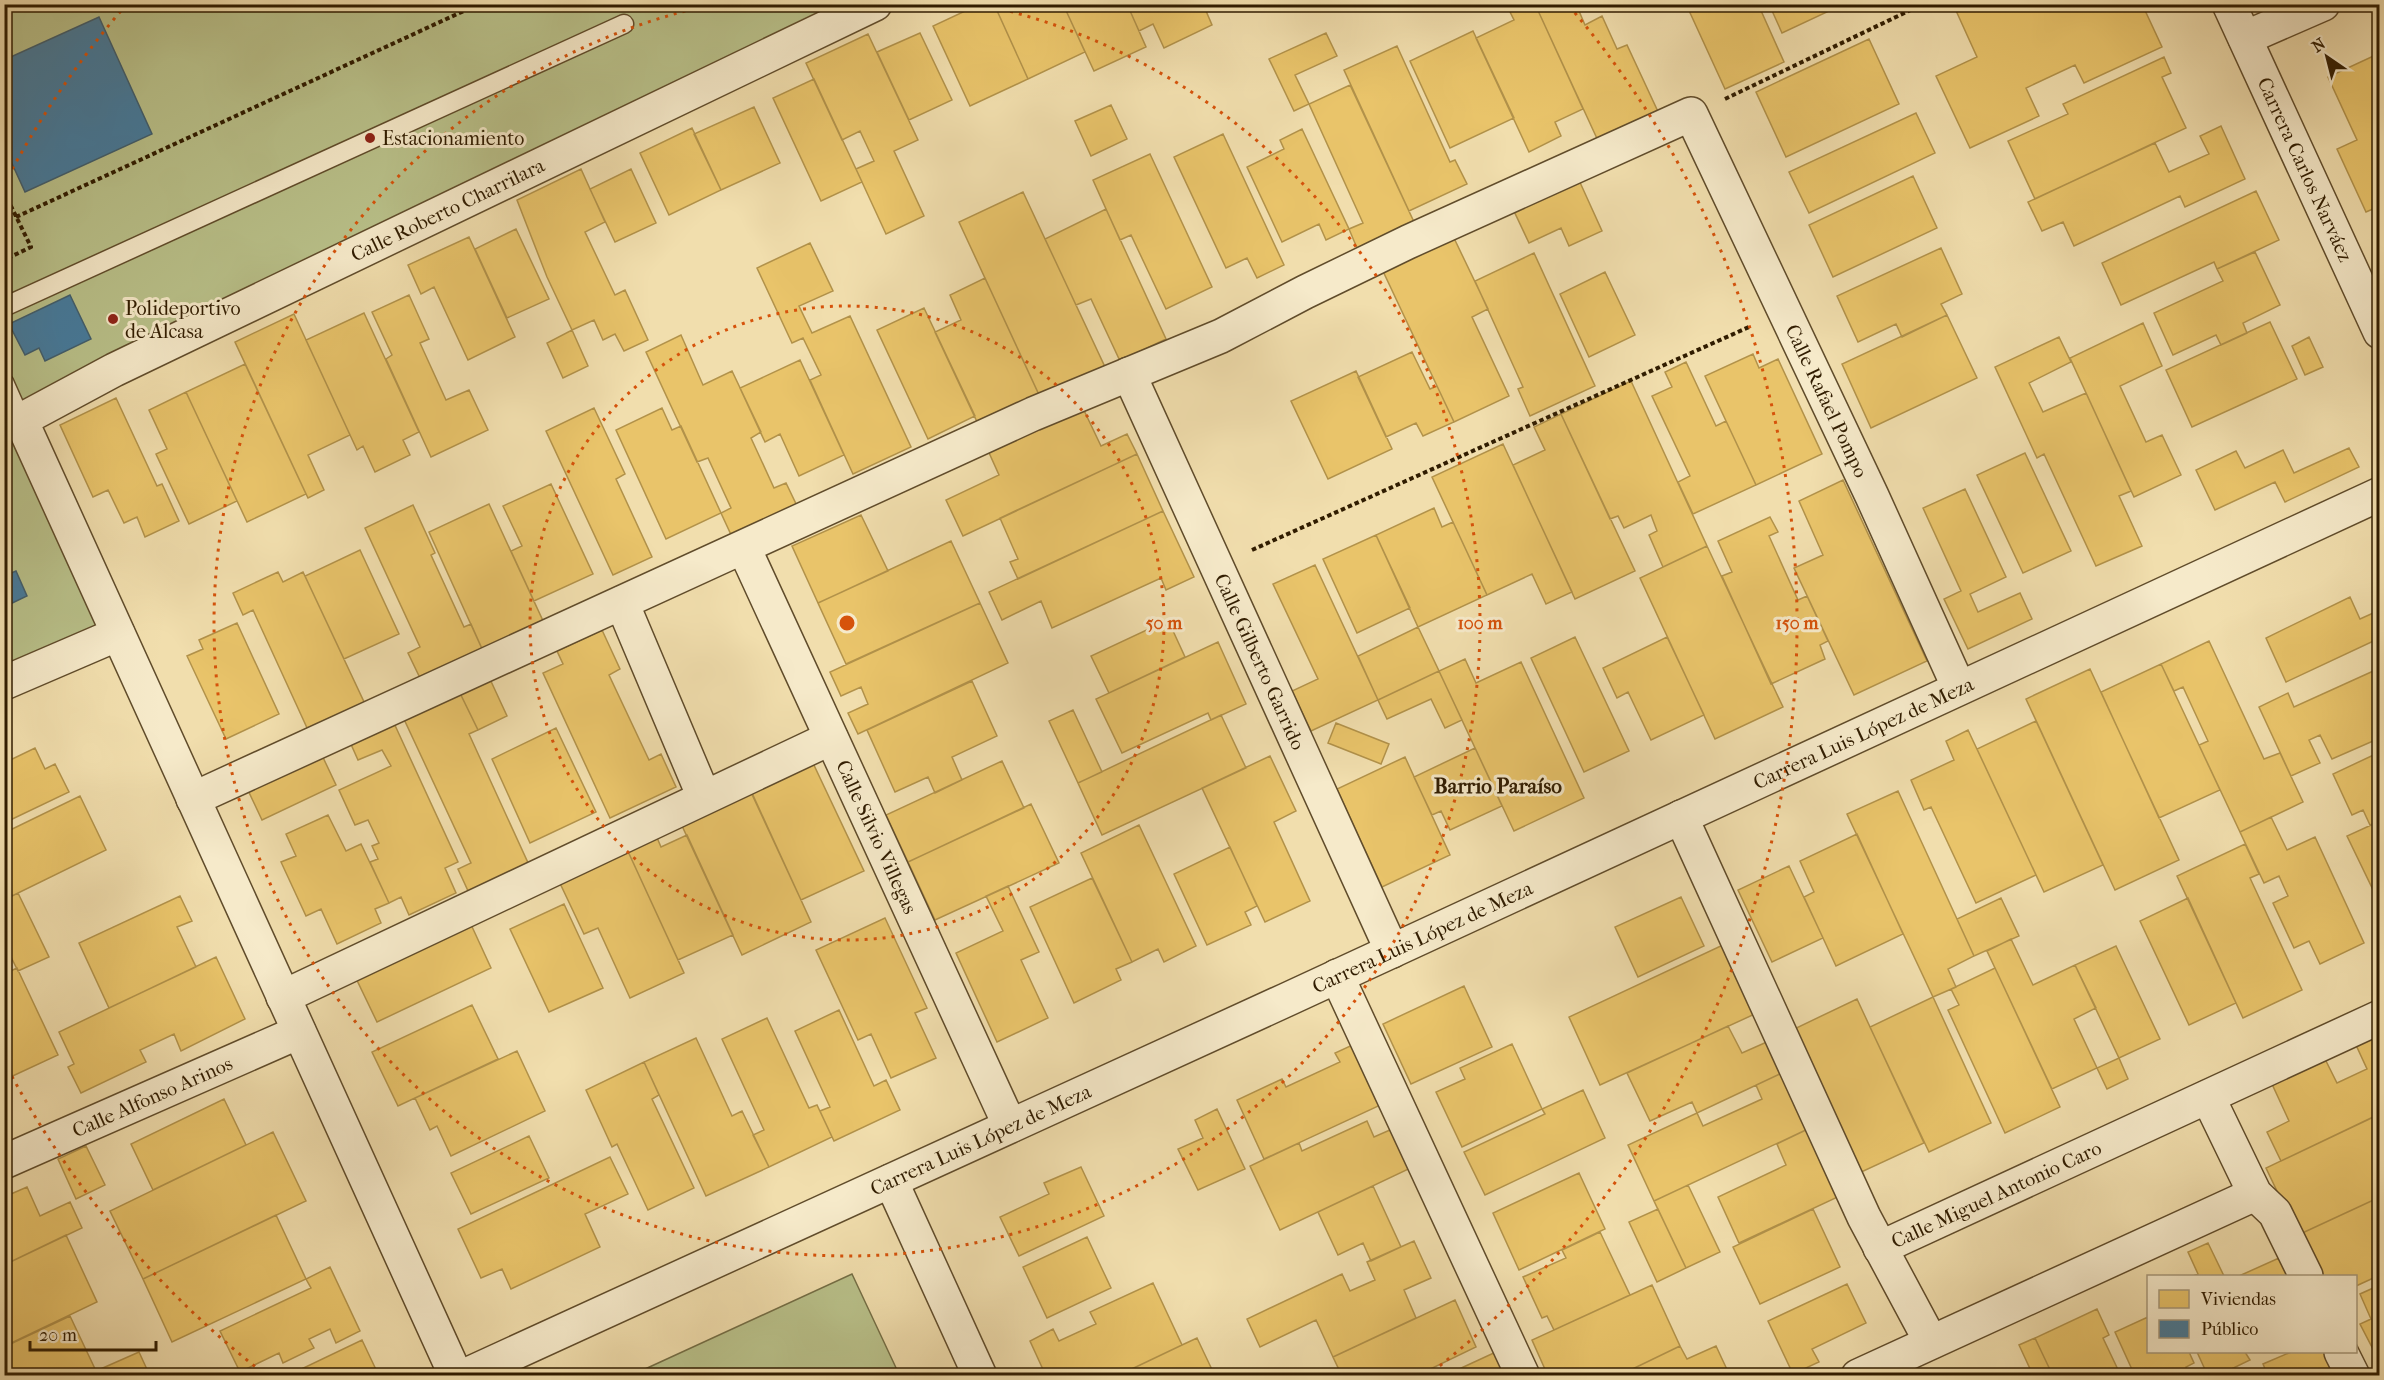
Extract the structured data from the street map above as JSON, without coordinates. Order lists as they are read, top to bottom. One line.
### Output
{"streets":{"street":["Carrera Carlos Narváez","Calle Roberto Charrilara","Calle Rafael Pompo","Calle Gilberto Garrido","Carrera Luis López de Meza","Calle Silvio Villegas","Calle Alfonso Arinos","Calle Miguel Antonio Caro"]},"crossings":[["Calle Rafael Pompo","Carrera Luis López de Meza"],["Calle Gilberto Garrido","Carrera Luis López de Meza"],["Carrera Luis López de Meza","Calle Silvio Villegas"]],"districts":["Barrio Paraíso"],"places":["Estacionamiento","Polideportivo de Alcasa"],"legend":["Viviendas","Público"],"scale_bar":"20 m","north":"top left","rings":["50 m","100 m","150 m"]}
